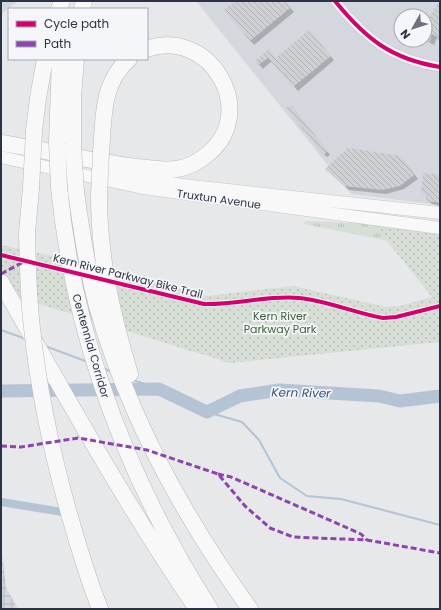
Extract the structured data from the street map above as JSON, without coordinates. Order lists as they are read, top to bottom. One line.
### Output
{"streets":{"highway":["Centennial Corridor"],"main road":["Truxtun Avenue"],"cycle path":["Kern River Parkway Bike Trail"]},"water":["Kern River"],"parks":["Kern River Parkway Park"],"legend":["Cycle path","Path"],"north":"bottom left"}
